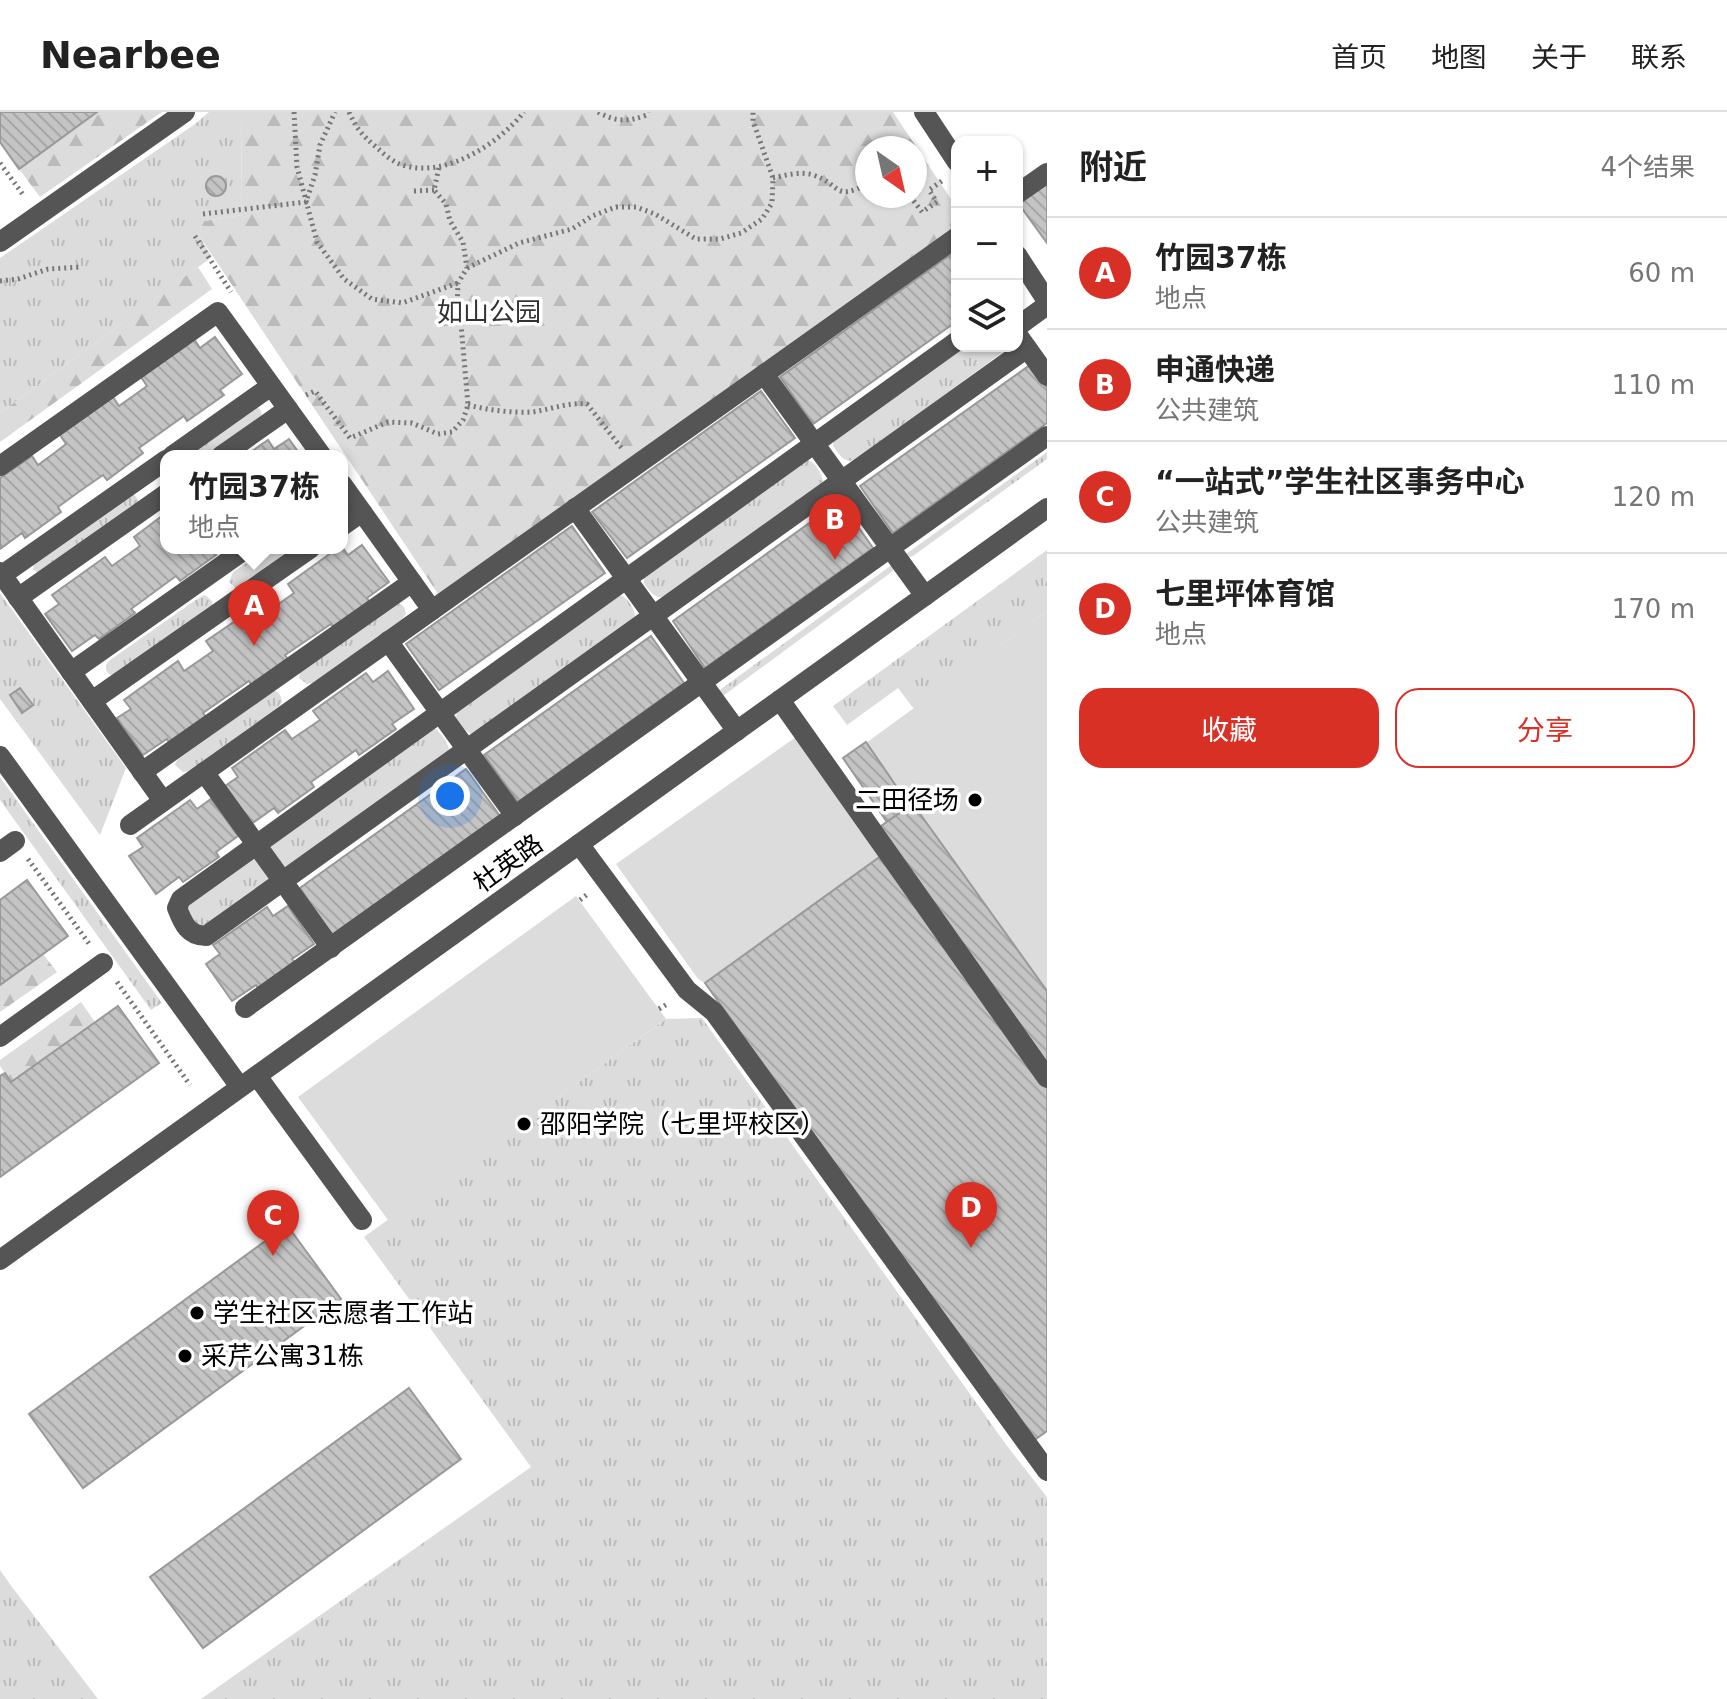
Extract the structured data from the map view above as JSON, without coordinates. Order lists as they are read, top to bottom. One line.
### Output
{"streets":{"street":["杜英路"]},"parks":["如山公园"],"places":["二田径场","邵阳学院（七里坪校区）","学生社区志愿者工作站","采芹公寓31栋"],"north":"bottom right","page":{"header":"Nearbee","nav":["首页","地图","关于","联系"],"heading":["附近","4个结果"],"map_buttons":["+","−"],"list":[{"mark":"A","name":"竹园37栋","note":"地点","value":"60 m"},{"mark":"B","name":"申通快递","note":"公共建筑","value":"110 m"},{"mark":"C","name":"“一站式”学生社区事务中心","note":"公共建筑","value":"120 m"},{"mark":"D","name":"七里坪体育馆","note":"地点","value":"170 m"}],"popup":["竹园37栋","地点"],"pins":["B","A","D","C"],"buttons":["收藏","分享"]}}
